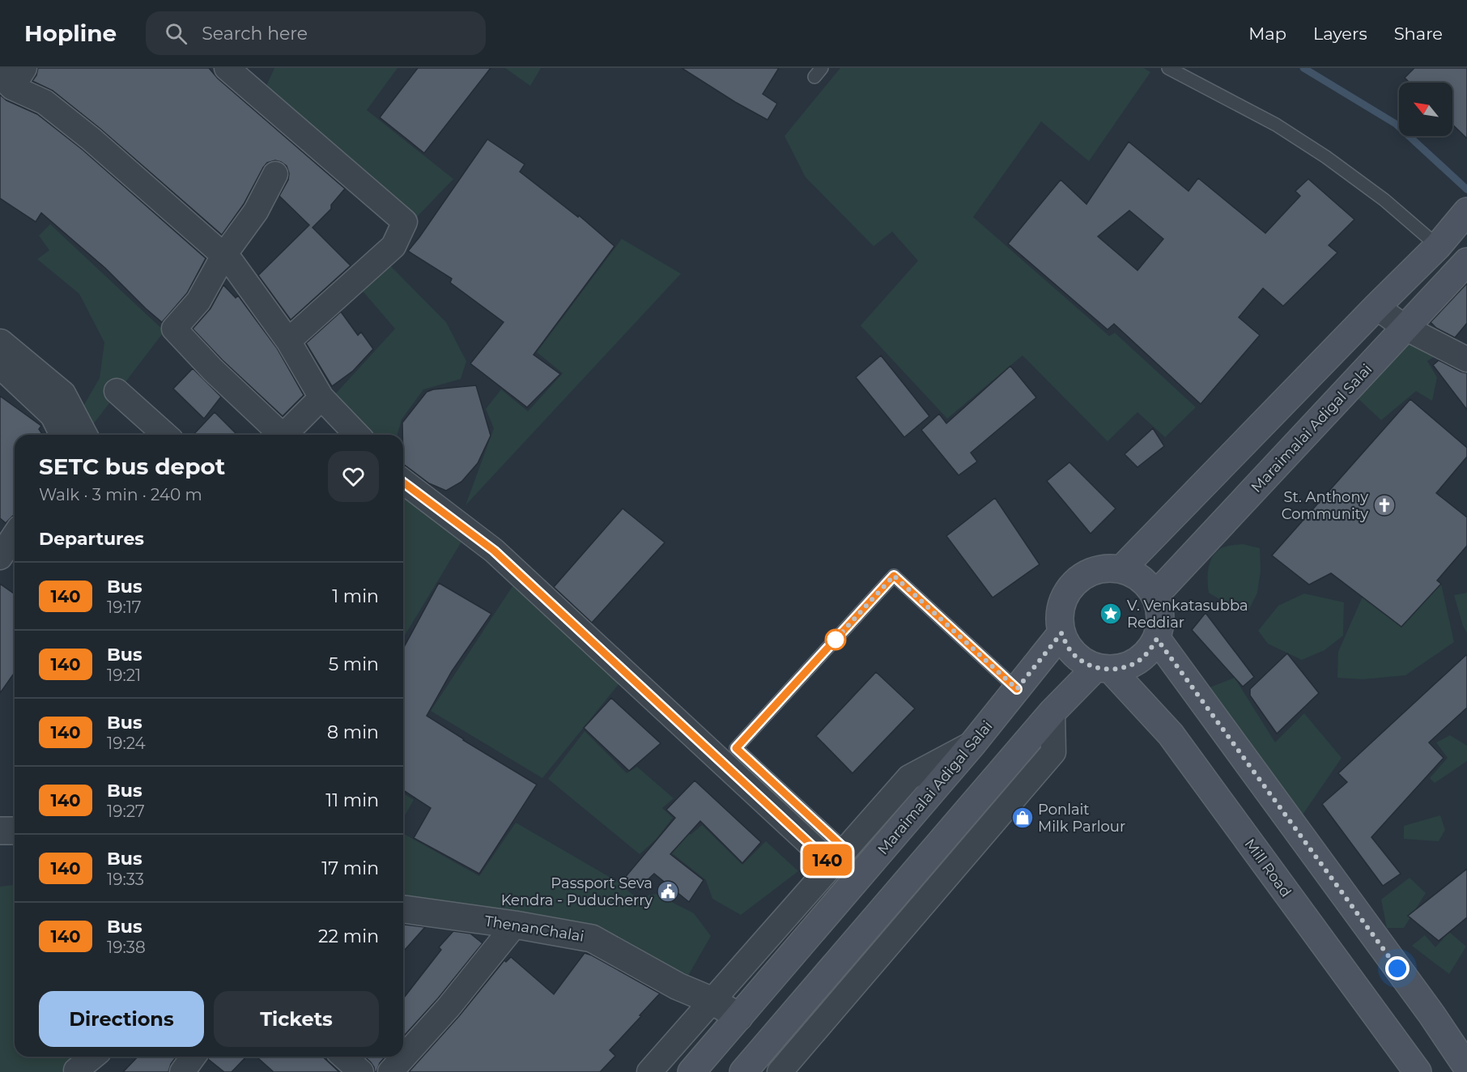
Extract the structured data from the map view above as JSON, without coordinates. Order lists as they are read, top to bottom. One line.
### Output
{"streets":{"main road":["Maraimalai Adigal Salai","Mill Road"],"street":["ThenanChalai"]},"crossings":[["Maraimalai Adigal Salai","Mill Road"],["Maraimalai Adigal Salai","ThenanChalai"]],"places":{"church":["St. Anthony Community"],"place":["V. Venkatasubba Reddiar"],"shop":["Ponlait Milk Parlour"],"public building":["Passport Seva Kendra - Puducherry"]},"lines":["bus line 140"],"north":"top left","page":{"header":"Hopline","search":"Search here","nav":["Map","Layers","Share"],"on_map":"140","heading":[["SETC bus depot","Walk · 3 min · 240 m"],"Departures"],"list":[{"mark":"140","name":"Bus","note":"19:17","value":"1 min"},{"mark":"140","name":"Bus","note":"19:21","value":"5 min"},{"mark":"140","name":"Bus","note":"19:24","value":"8 min"},{"mark":"140","name":"Bus","note":"19:27","value":"11 min"},{"mark":"140","name":"Bus","note":"19:33","value":"17 min"},{"mark":"140","name":"Bus","note":"19:38","value":"22 min"}],"buttons":["Directions","Tickets"]}}
